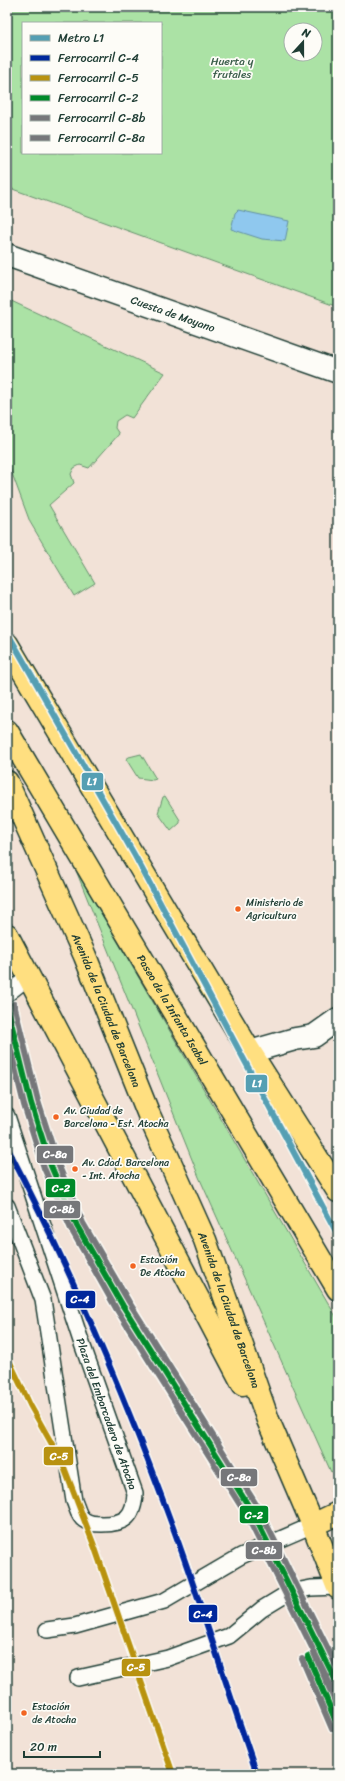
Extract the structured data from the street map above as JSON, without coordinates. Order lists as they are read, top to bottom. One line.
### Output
{"streets":{"main road":["Avenida de la Ciudad de Barcelona","Paseo de la Infanta Isabel"],"street":["Cuesta de Moyano"],"lane":["Plaza del Embarcadero de Atocha"]},"parks":["Huerta y frutales"],"places":["Ministerio de Agricultura","Av. Ciudad de Barcelona - Est. Atocha","Av. Cdad. Barcelona - Int. Atocha","Estación De Atocha","Estación de Atocha"],"lines":["metro line L1","rail line C-8a","rail line C-2","rail line C-8b","rail line C-4","rail line C-5"],"legend":["Metro L1","Ferrocarril C-4","Ferrocarril C-5","Ferrocarril C-2","Ferrocarril C-8b","Ferrocarril C-8a"],"scale_bar":"20 m","north":"top"}
